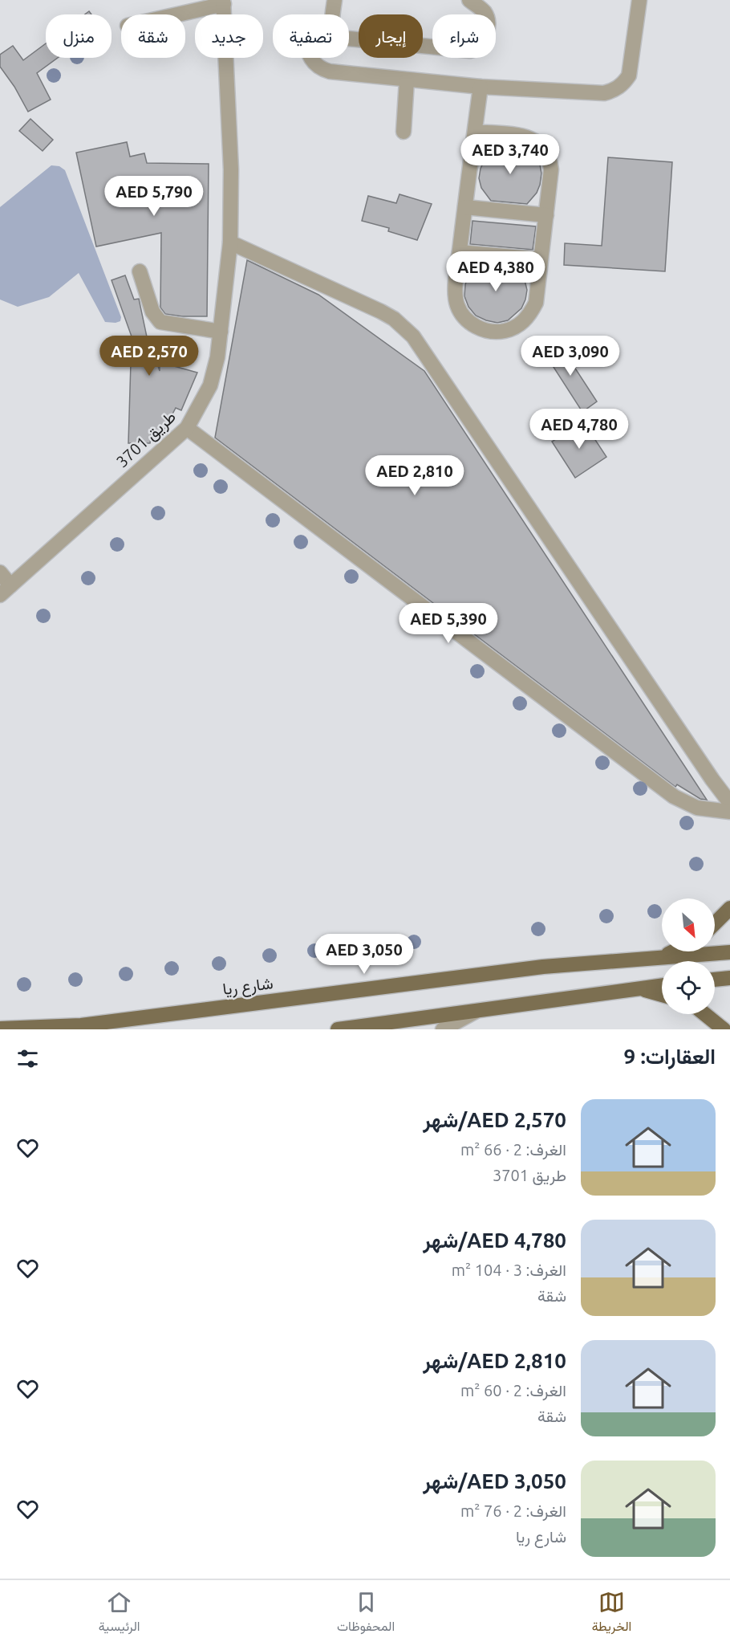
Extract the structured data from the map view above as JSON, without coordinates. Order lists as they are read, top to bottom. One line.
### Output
{"streets":{"main road":["شارع ريا"],"street":["طريق 3701"]},"north":"bottom right","page":{"chip":["شراء","إيجار","تصفية","جديد","شقة","منزل"],"price":["AED 3,740","AED 5,790","AED 4,380","AED 2,570","AED 3,090","AED 4,780","AED 2,810","AED 5,390","AED 3,050"],"heading":"العقارات: 9","list":[{"name":"AED 2,570/شهر","note":"الغرف: 2 · 66 m² · طريق 3701"},{"name":"AED 4,780/شهر","note":"الغرف: 3 · 104 m² · شقة"},{"name":"AED 2,810/شهر","note":"الغرف: 2 · 60 m² · شقة"},{"name":"AED 3,050/شهر","note":"الغرف: 2 · 76 m² · شارع ريا"}],"tabs":["الخريطة","المحفوظات","الرئيسية"]}}
